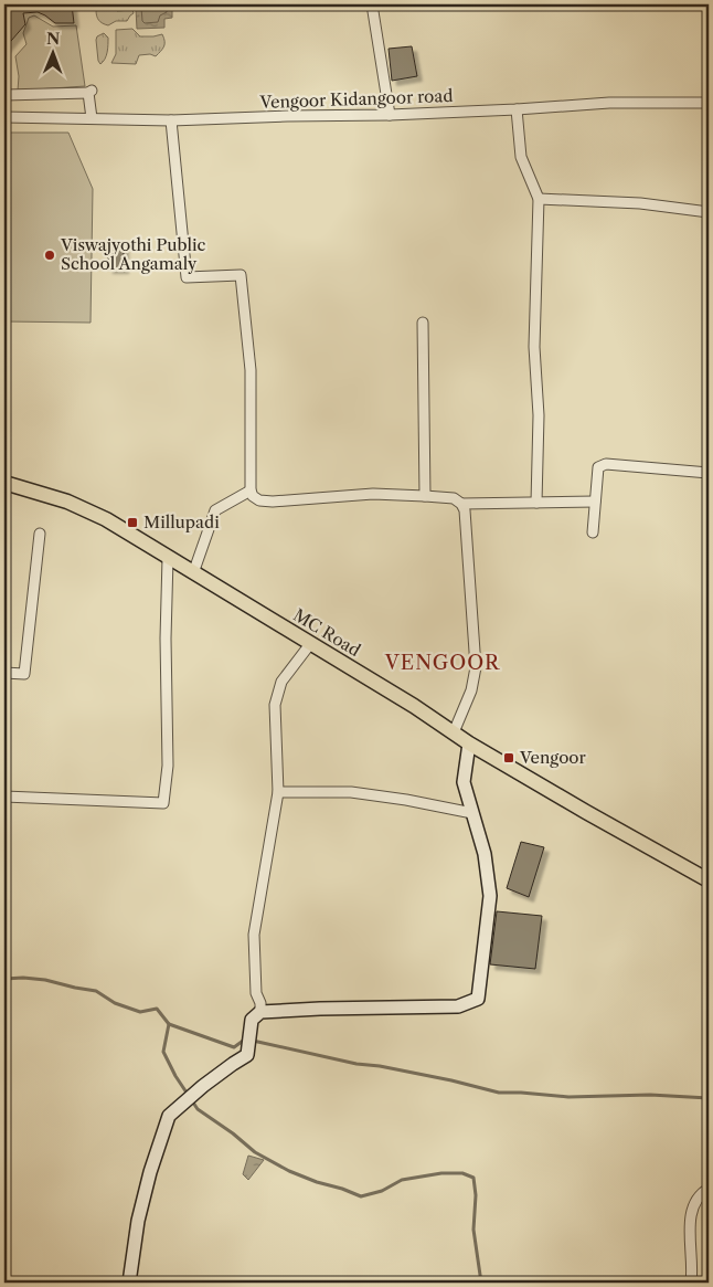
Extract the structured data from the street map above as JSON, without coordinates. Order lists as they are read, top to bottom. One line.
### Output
{"streets":{"main road":["MC Road"],"street":["Vengoor Kidangoor road"]},"districts":["VENGOOR"],"places":{"other":["Viswajyothi Public School Angamaly"],"transit":["Millupadi","Vengoor"]},"north":"top"}
